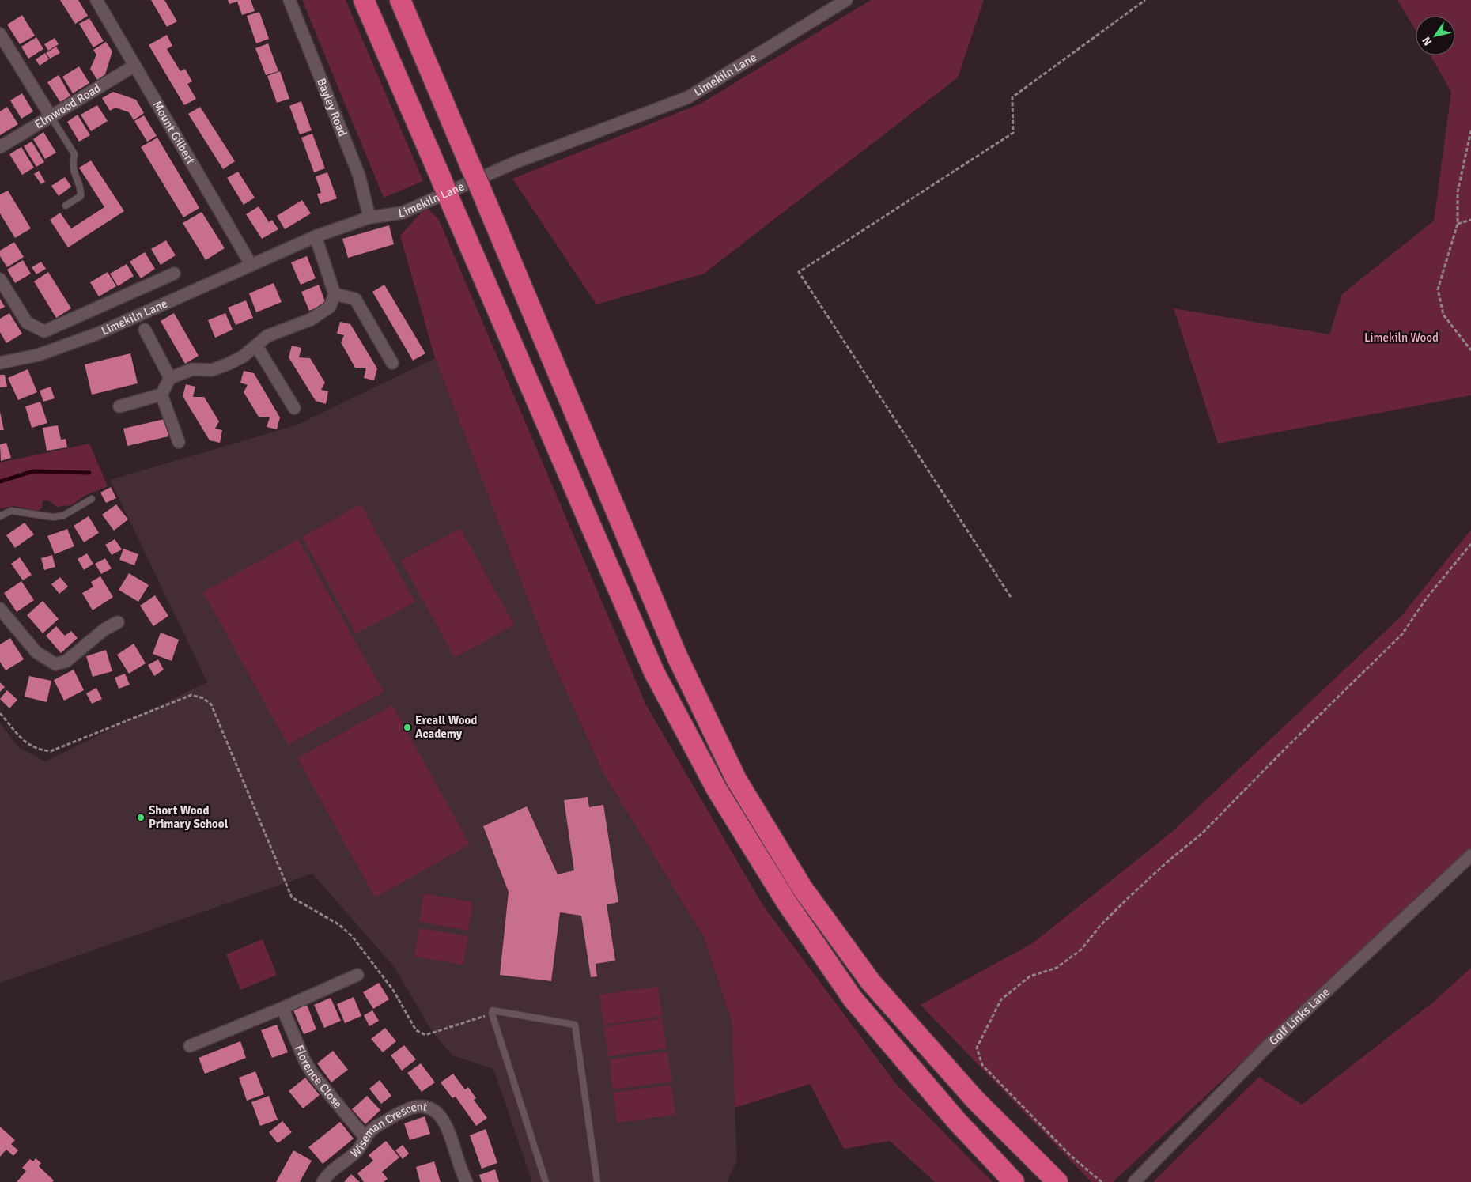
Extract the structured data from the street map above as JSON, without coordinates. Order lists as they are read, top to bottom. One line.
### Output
{"streets":{"street":["Limekiln Lane","Elmwood Road","Bayley Road","Mount Gilbert","Golf Links Lane","Florence Close","Wiseman Crescent"]},"crossings":[["Limekiln Lane","Bayley Road"],["Limekiln Lane","Mount Gilbert"],["Elmwood Road","Mount Gilbert"],["Florence Close","Wiseman Crescent"]],"parks":["Limekiln Wood"],"places":["Ercall Wood Academy","Short Wood Primary School"],"north":"bottom left"}
